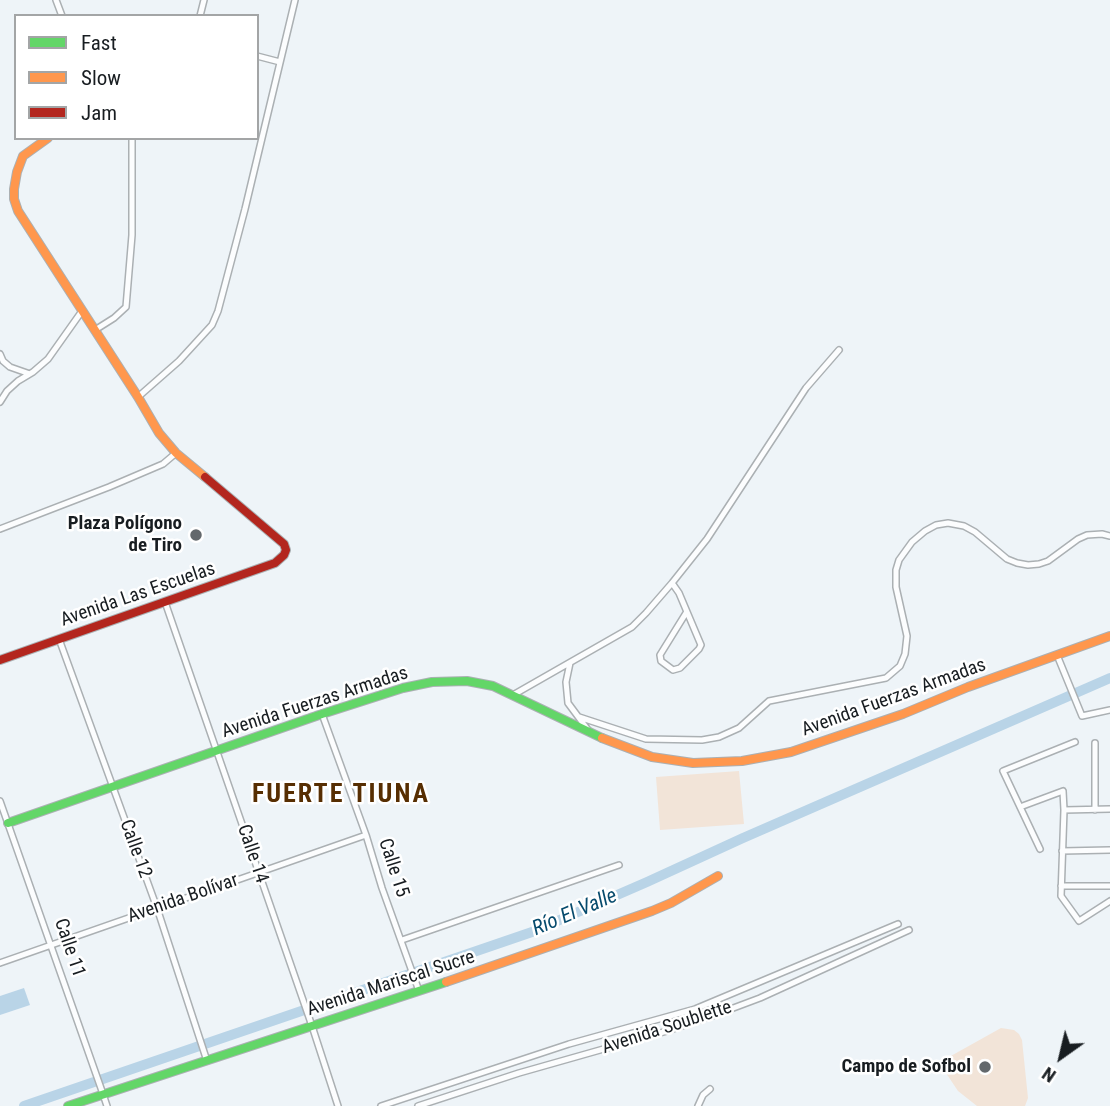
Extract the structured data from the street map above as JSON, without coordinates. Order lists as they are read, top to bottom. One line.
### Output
{"streets":{"street":["Avenida Las Escuelas","Avenida Fuerzas Armadas","Calle 12","Calle 14","Calle 15","Avenida Bolívar","Calle 11","Avenida Mariscal Sucre","Avenida Soublette"]},"crossings":[["Avenida Las Escuelas","Calle 12"],["Avenida Las Escuelas","Calle 14"],["Avenida Fuerzas Armadas","Calle 12"],["Avenida Fuerzas Armadas","Calle 14"],["Avenida Fuerzas Armadas","Calle 15"],["Avenida Fuerzas Armadas","Calle 11"],["Calle 12","Avenida Bolívar"],["Calle 12","Avenida Mariscal Sucre"],["Calle 14","Avenida Bolívar"],["Calle 14","Avenida Mariscal Sucre"],["Calle 15","Avenida Bolívar"],["Calle 15","Avenida Mariscal Sucre"],["Avenida Bolívar","Calle 11"],["Calle 11","Avenida Mariscal Sucre"]],"districts":["FUERTE TIUNA"],"water":["Río El Valle"],"places":["Plaza Polígono de Tiro","Campo de Sofbol"],"legend":["Fast","Slow","Jam"],"north":"bottom left"}
